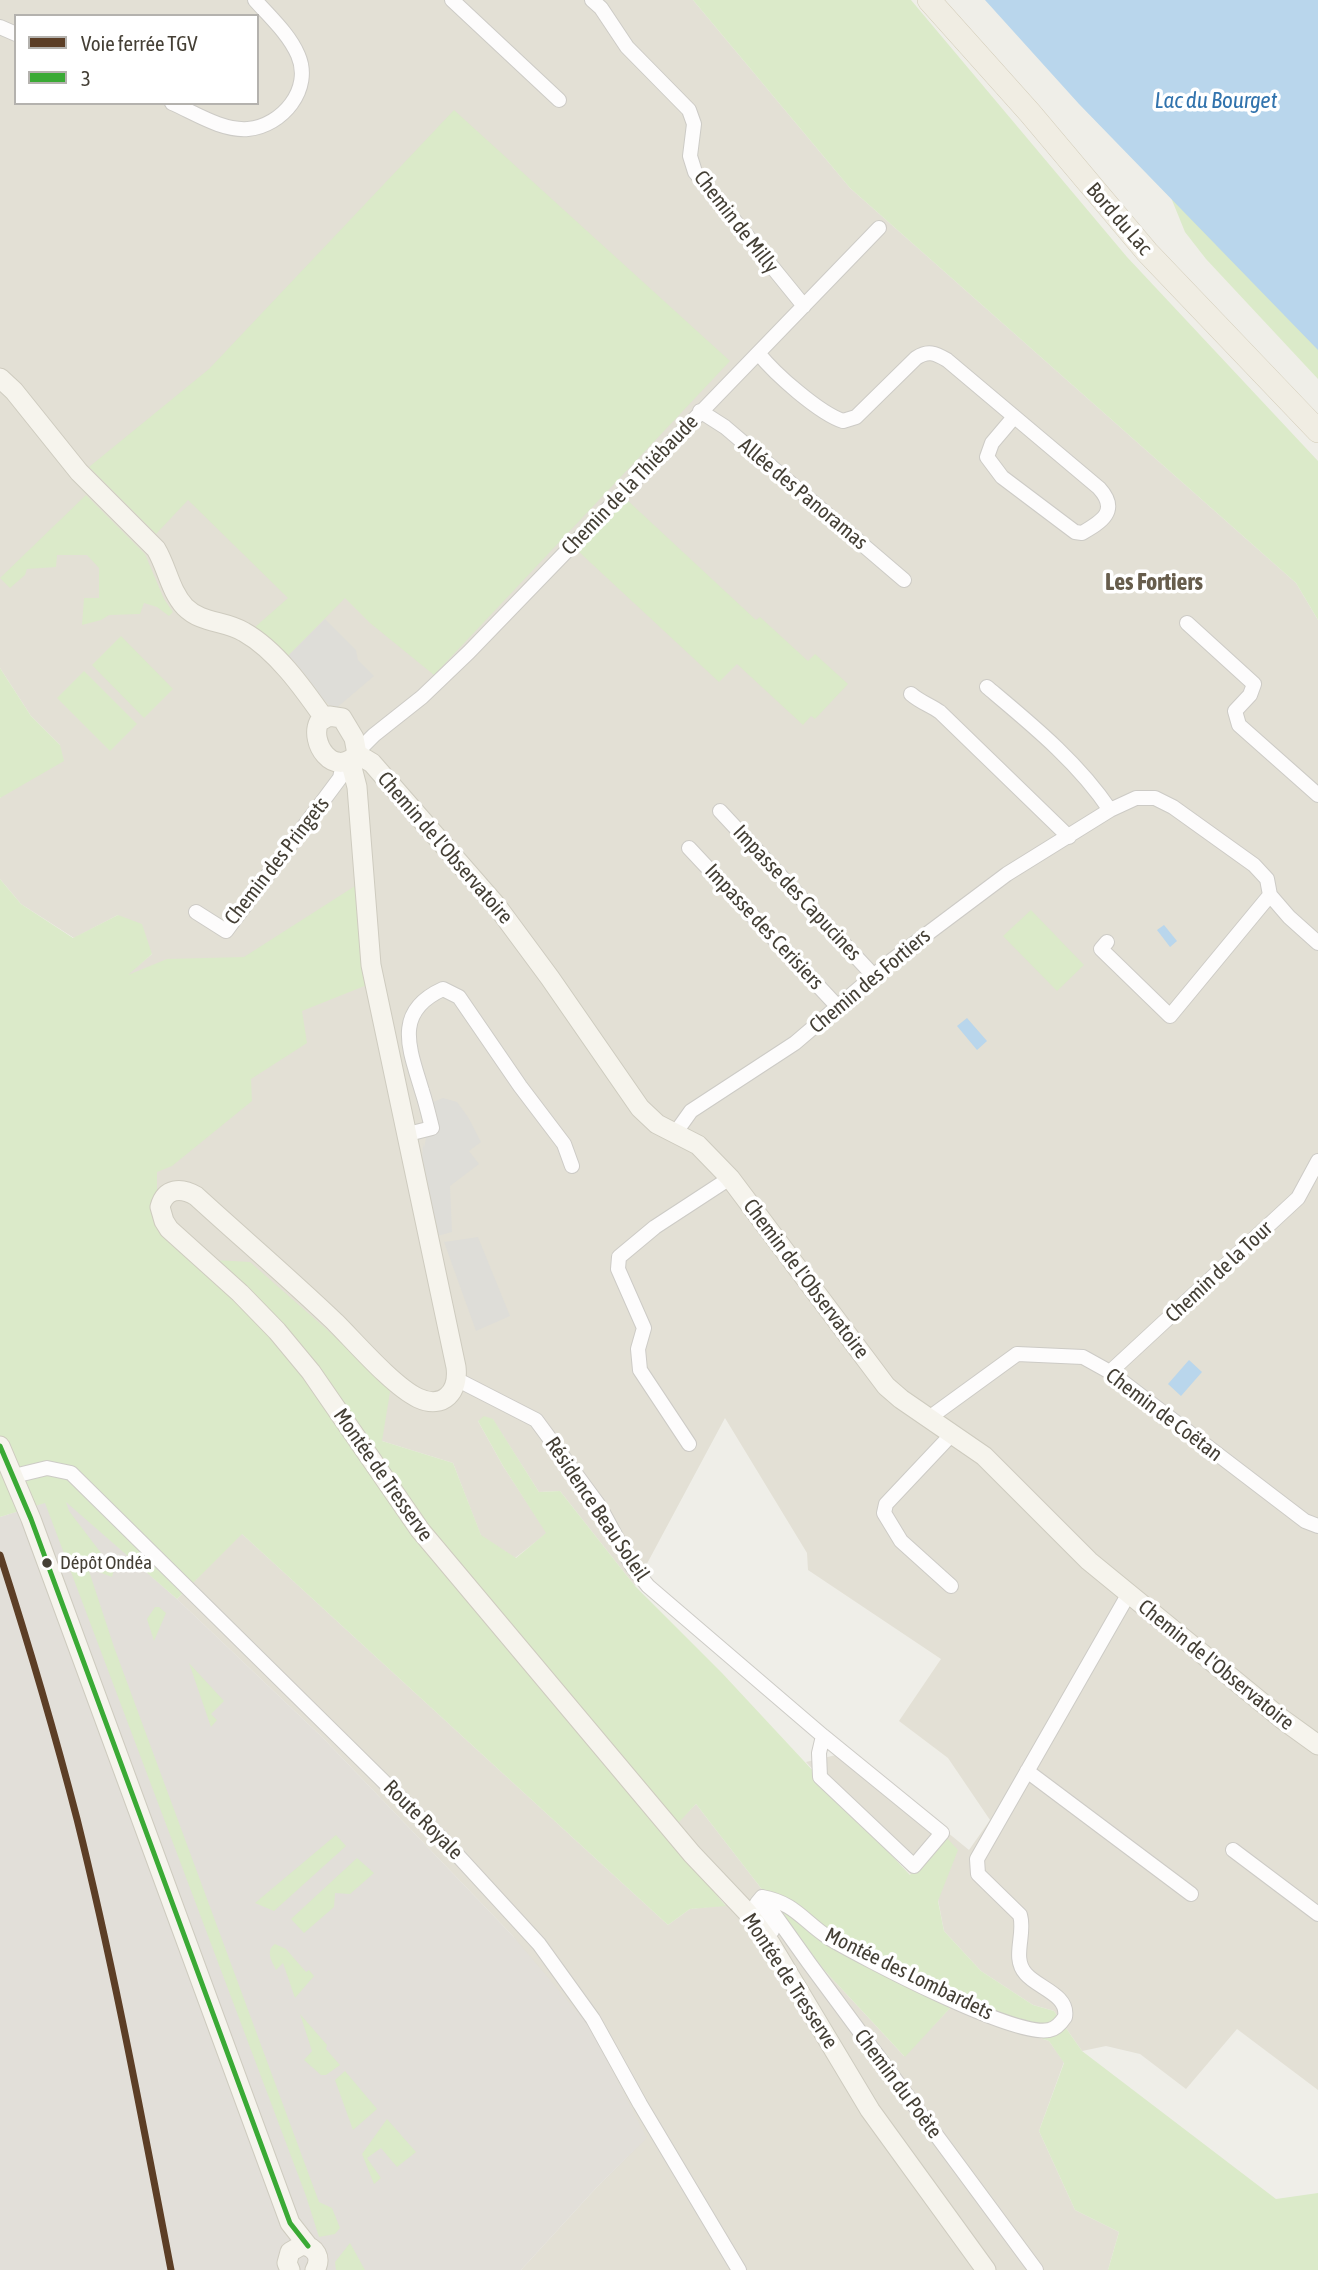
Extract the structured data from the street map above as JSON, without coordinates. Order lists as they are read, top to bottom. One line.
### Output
{"streets":{"main road":["Bord du Lac"],"street":["Chemin de Milly","Chemin de la Thiébaude","Allée des Panoramas","Chemin de l'Observatoire","Chemin des Pringets","Impasse des Capucines","Impasse des Cerisiers","Chemin des Fortiers","Chemin de la Tour","Chemin de Coëtan","Montée de Tresserve","Résidence Beau Soleil","Route Royale","Montée des Lombardets","Chemin du Poète"]},"crossings":[["Chemin de Milly","Chemin de la Thiébaude"],["Chemin de la Thiébaude","Allée des Panoramas"],["Chemin de la Thiébaude","Chemin de l'Observatoire"],["Chemin de la Thiébaude","Chemin des Pringets"],["Chemin de l'Observatoire","Chemin des Pringets"],["Chemin de l'Observatoire","Chemin des Fortiers"],["Chemin de l'Observatoire","Chemin de Coëtan"],["Chemin de l'Observatoire","Montée des Lombardets"],["Impasse des Capucines","Chemin des Fortiers"],["Impasse des Cerisiers","Chemin des Fortiers"],["Chemin de la Tour","Chemin de Coëtan"],["Montée de Tresserve","Résidence Beau Soleil"],["Montée des Lombardets","Chemin du Poète"]],"districts":["Les Fortiers"],"water":["Lac du Bourget"],"places":["Dépôt Ondéa"],"lines":["transit line 3","rail line TGV"],"legend":["Voie ferrée TGV","3"]}
